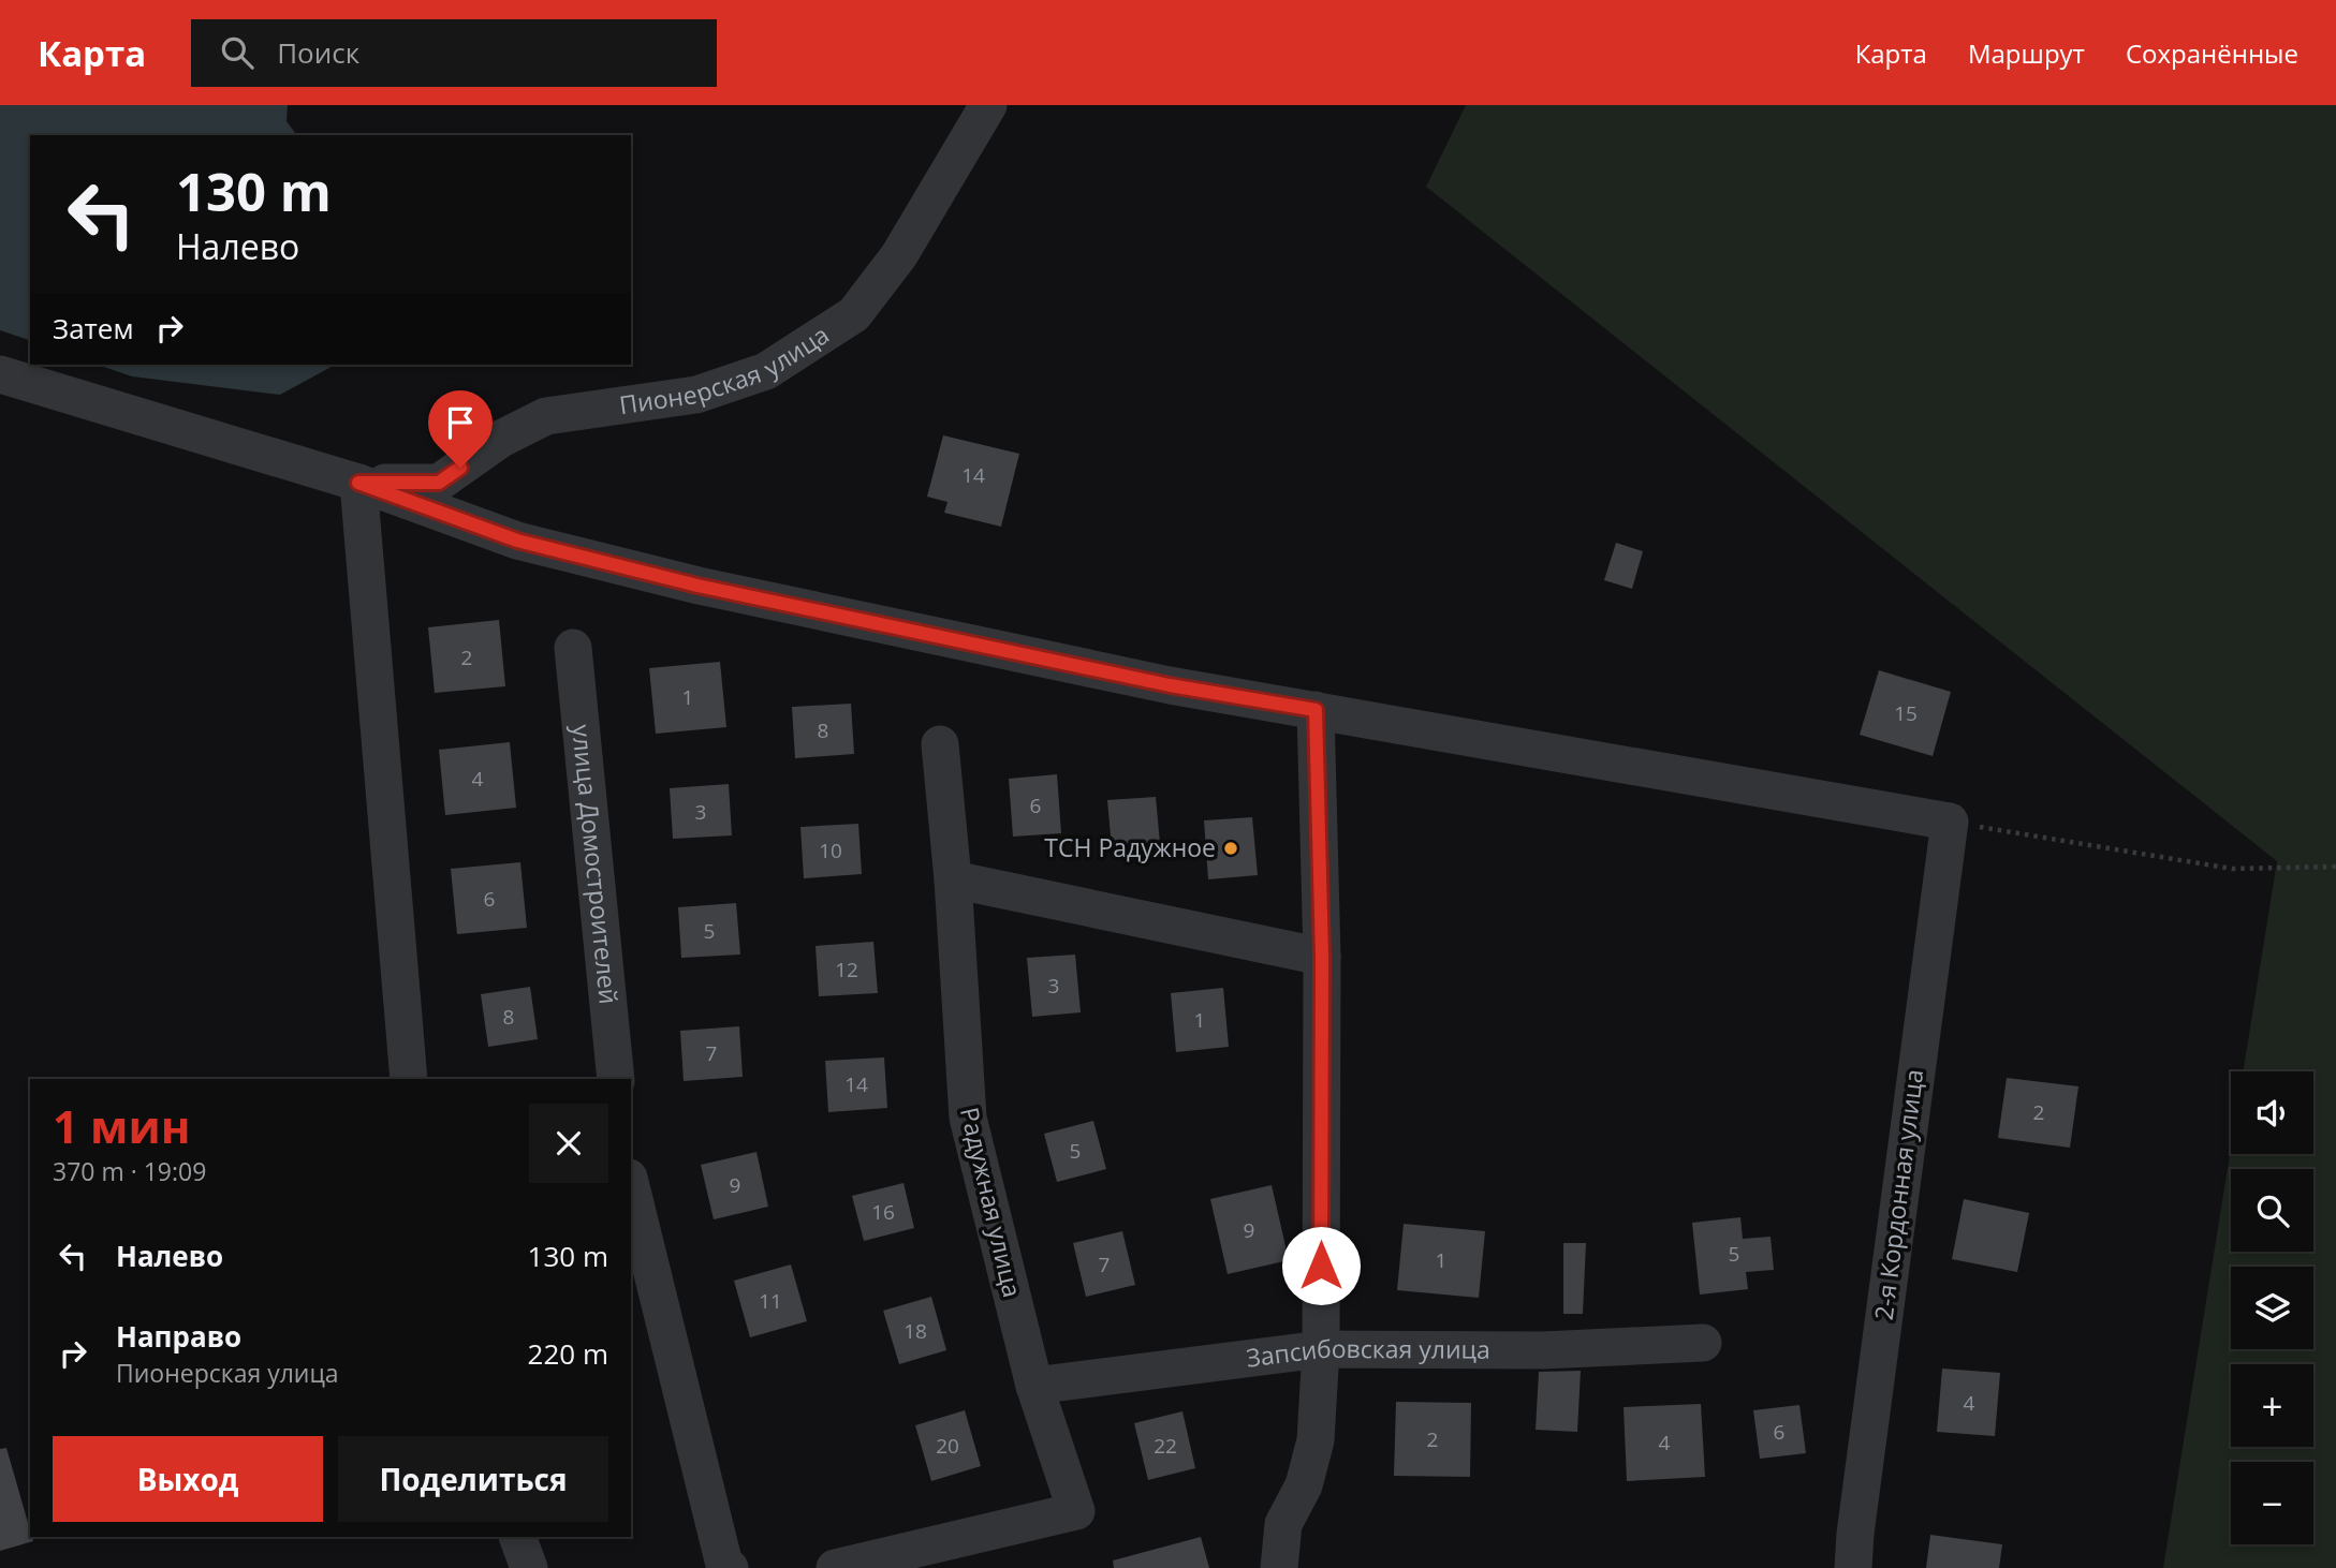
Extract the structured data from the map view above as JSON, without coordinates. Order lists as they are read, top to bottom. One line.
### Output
{"streets":{"street":["Пионерская улица","улица Домостроителей","2-я Кордонная улица","Радужная улица","Запсибовская улица"]},"crossings":[["Радужная улица","Запсибовская улица"]],"places":["ТСН Радужное"],"house_numbers":["14","2","1","15","8","4","6","3","10","6","5","12","3","8","1","7","14","2","5","9","16","9","5","1","7","11","18","4","6","2","4","20","22"],"page":{"header":"Карта","search":"Поиск","nav":["Карта","Маршрут","Сохранённые"],"turn":["130 m","Налево"],"then":"Затем","map_buttons":["+","−"],"heading":["1 мин","370 m · 19:09"],"list":[{"name":"Налево","value":"130 m"},{"name":"Направо","note":"Пионерская улица","value":"220 m"}],"buttons":["Выход","Поделиться"]}}
